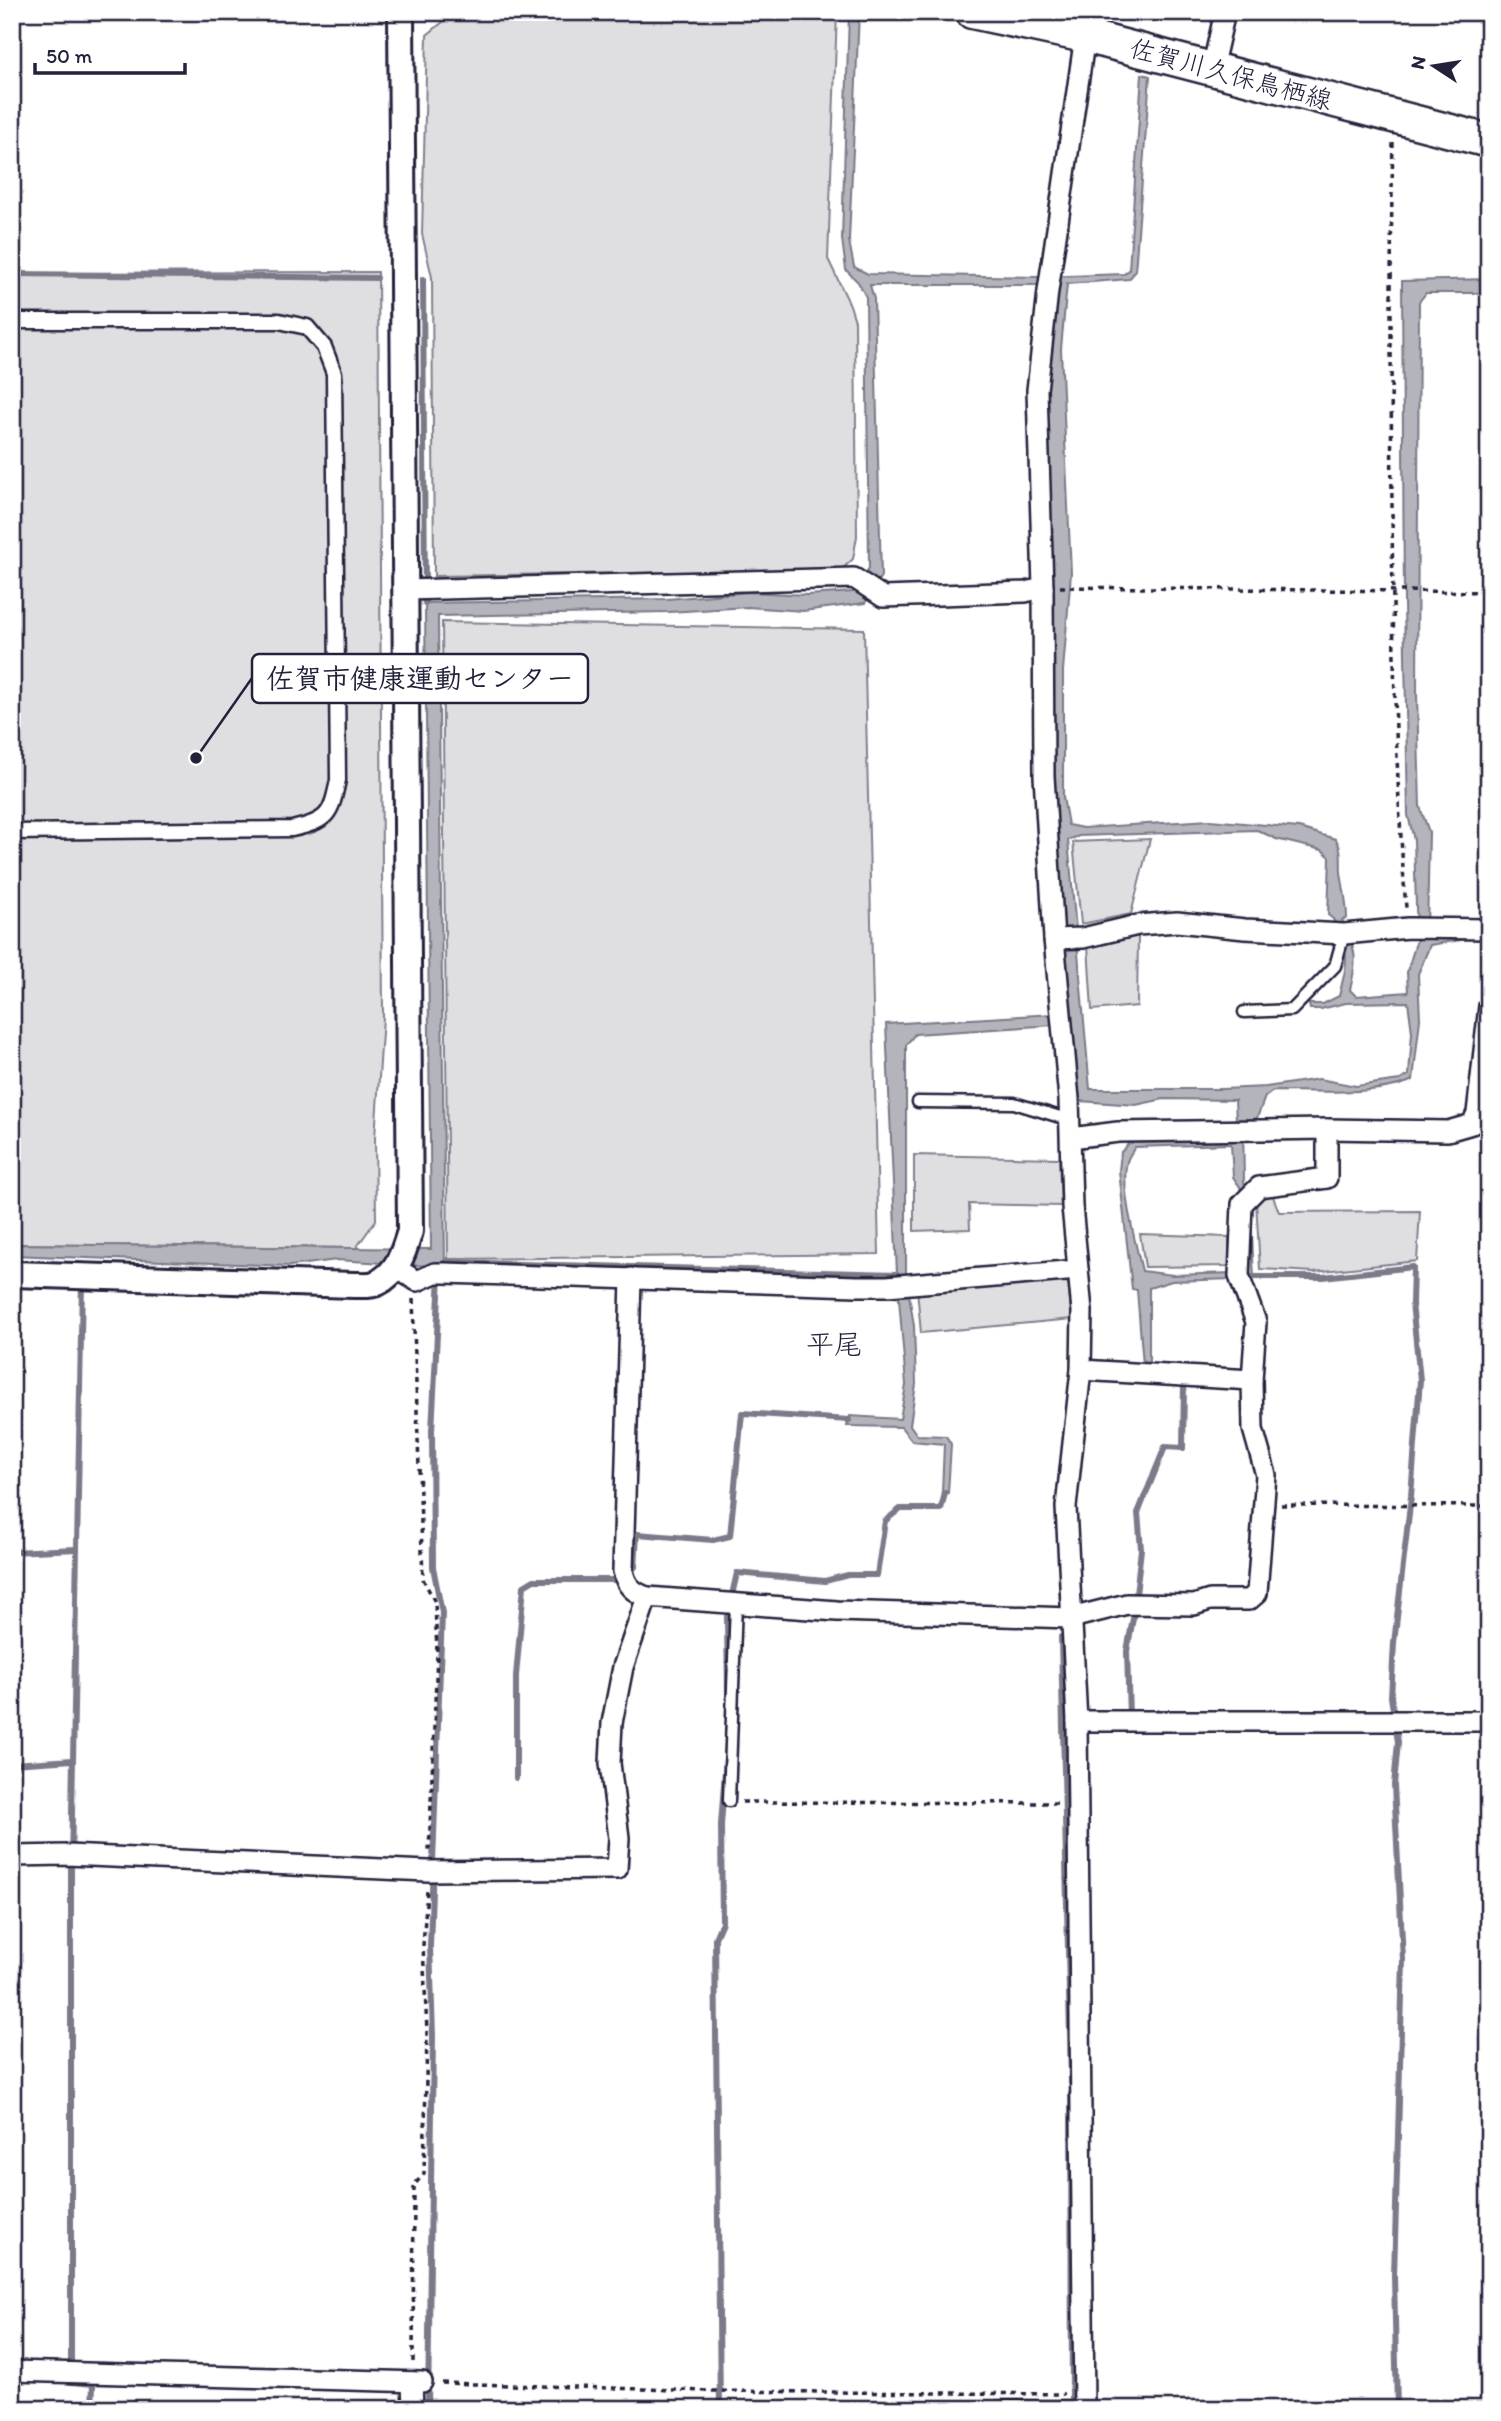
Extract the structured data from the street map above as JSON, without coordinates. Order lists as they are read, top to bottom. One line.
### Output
{"streets":{"main road":["佐賀川久保鳥栖線"]},"districts":["平尾"],"places":["佐賀市健康運動センター"],"scale_bar":"50 m","north":"left"}
